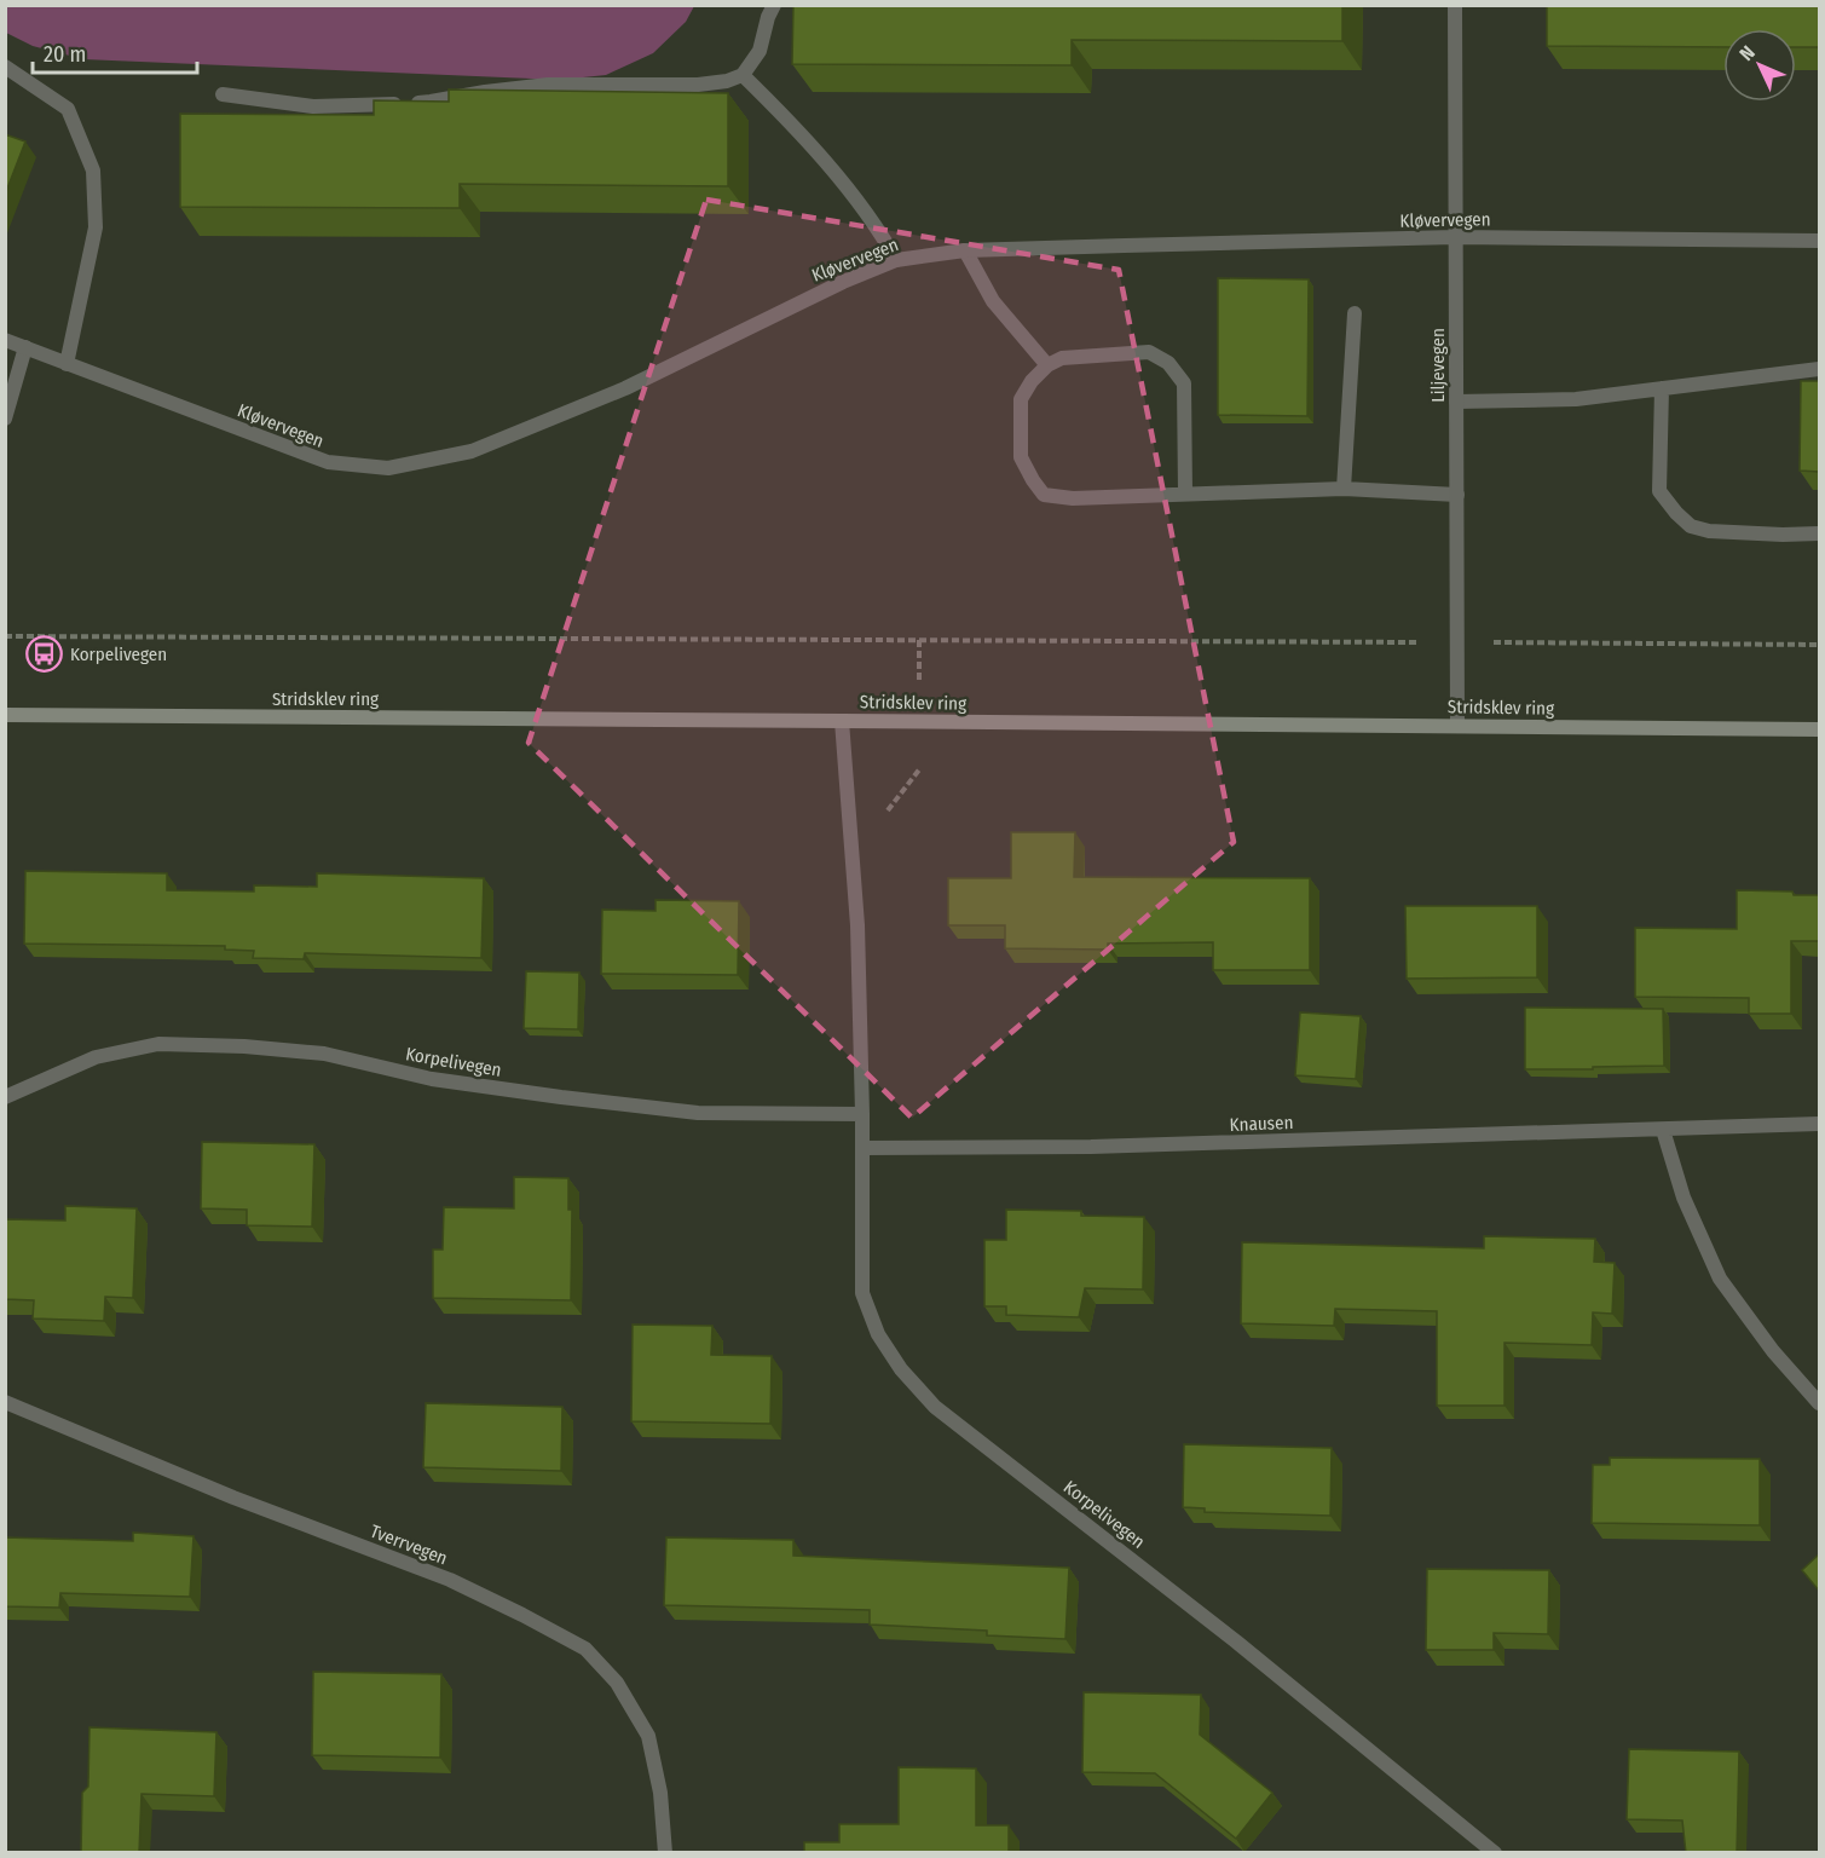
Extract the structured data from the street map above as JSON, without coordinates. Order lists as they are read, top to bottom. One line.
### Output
{"streets":{"street":["Kløvervegen","Liljevegen","Stridsklev ring","Korpelivegen","Knausen","Tverrvegen"]},"crossings":[["Kløvervegen","Liljevegen"],["Liljevegen","Stridsklev ring"],["Stridsklev ring","Korpelivegen"],["Korpelivegen","Knausen"]],"places":{"bus stop":["Korpelivegen"]},"scale_bar":"20 m","north":"top left"}
